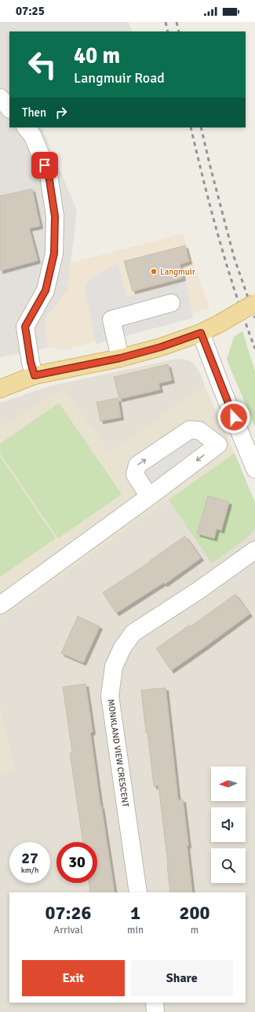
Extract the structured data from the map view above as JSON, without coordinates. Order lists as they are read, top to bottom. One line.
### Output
{"streets":{"street":["MONKLAND VIEW CRESCENT"]},"places":["Langmuir"],"north":"left","page":{"status":"07:25","turn":["40 m","Langmuir Road"],"then":"Then","speed":"27 km/h","limit":"30","eta":["07:26","Arrival","1","min","200","m"],"buttons":["Exit","Share"]}}
